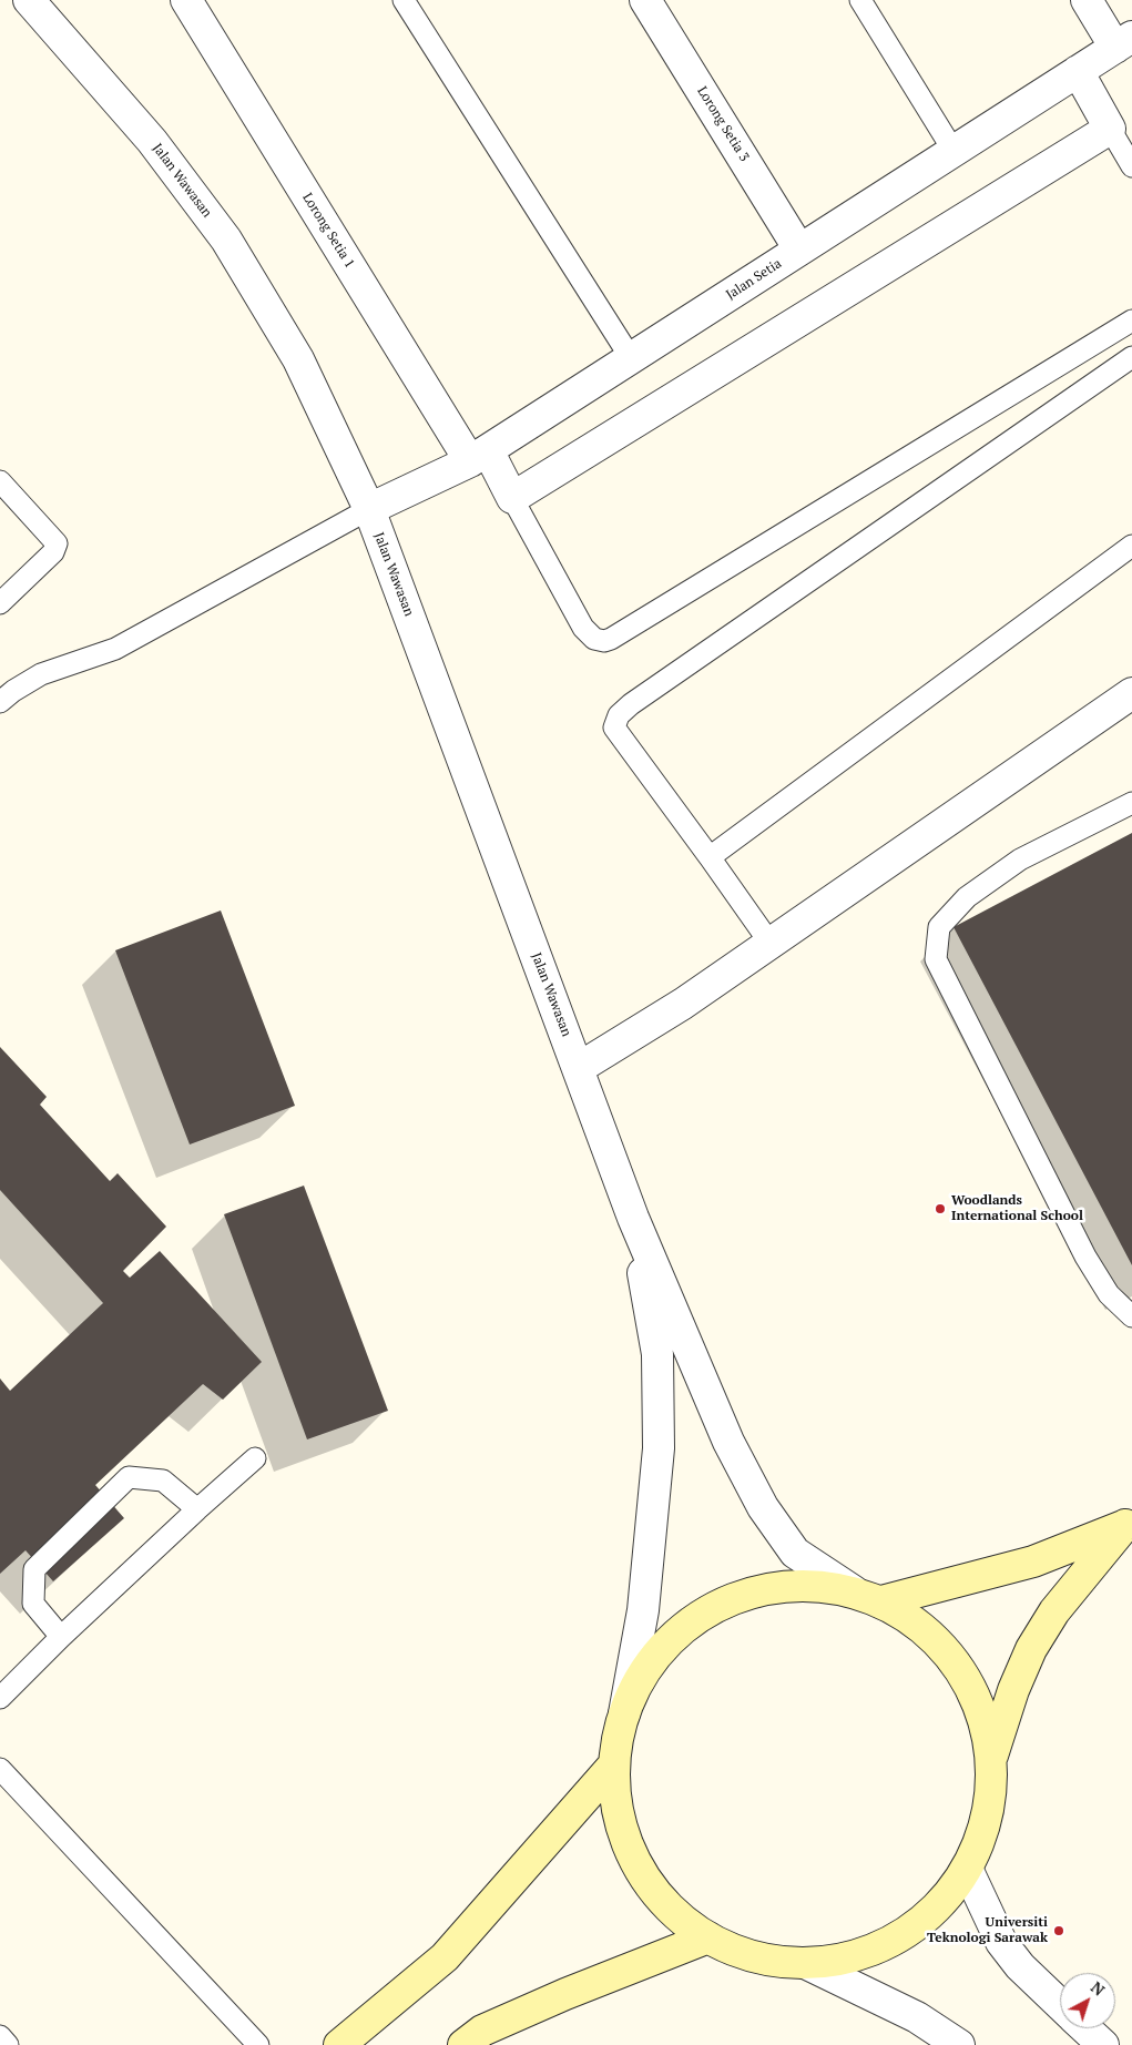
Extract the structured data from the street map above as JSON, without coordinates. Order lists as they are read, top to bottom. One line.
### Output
{"streets":{"street":["Lorong Setia 3","Jalan Wawasan","Lorong Setia 1","Jalan Setia"]},"crossings":[["Lorong Setia 3","Jalan Setia"],["Jalan Wawasan","Jalan Setia"],["Lorong Setia 1","Jalan Setia"]],"places":["Woodlands International School","Universiti Teknologi Sarawak"],"north":"top right"}
